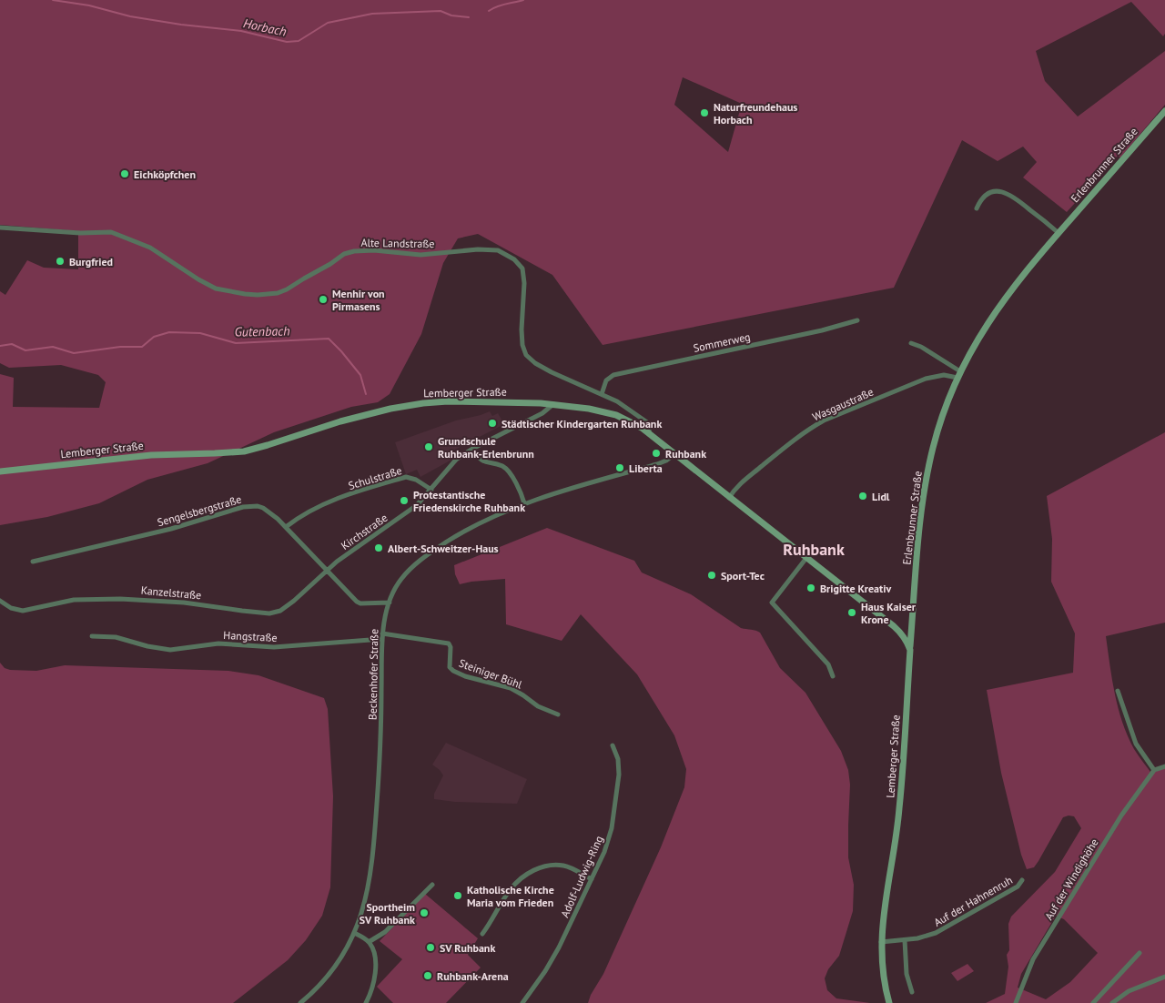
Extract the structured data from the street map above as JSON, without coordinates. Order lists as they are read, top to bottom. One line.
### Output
{"streets":{"main road":["Erlenbrunner Straße","Lemberger Straße"],"street":["Alte Landstraße","Sommerweg","Wasgaustraße","Schulstraße","Sengelsbergstraße","Kirchstraße","Kanzelstraße","Hangstraße","Steiniger Bühl","Beckenhofer Straße","Adolf-Ludwig-Ring","Auf der Windighöhe","Auf der Hahnenruh"]},"crossings":[["Erlenbrunner Straße","Lemberger Straße"],["Erlenbrunner Straße","Wasgaustraße"],["Alte Landstraße","Sommerweg"],["Alte Landstraße","Lemberger Straße"],["Lemberger Straße","Wasgaustraße"],["Lemberger Straße","Beckenhofer Straße"],["Lemberger Straße","Auf der Hahnenruh"],["Schulstraße","Sengelsbergstraße"],["Schulstraße","Kirchstraße"],["Sengelsbergstraße","Kirchstraße"],["Sengelsbergstraße","Kanzelstraße"],["Sengelsbergstraße","Beckenhofer Straße"],["Kirchstraße","Kanzelstraße"],["Hangstraße","Steiniger Bühl"],["Hangstraße","Beckenhofer Straße"],["Steiniger Bühl","Beckenhofer Straße"]],"districts":["Ruhbank"],"water":["Horbach","Gutenbach"],"places":["Naturfreundehaus Horbach","Eichköpfchen","Burgfried","Menhir von Pirmasens","Städtischer Kindergarten Ruhbank","Grundschule Ruhbank-Erlenbrunn","Ruhbank","Liberta","Lidl","Protestantische Friedenskirche Ruhbank","Albert-Schweitzer-Haus","Sport-Tec","Brigitte Kreativ","Haus Kaiser Krone","Katholische Kirche Maria vom Frieden","Sportheim SV Ruhbank","SV Ruhbank","Ruhbank-Arena"]}
